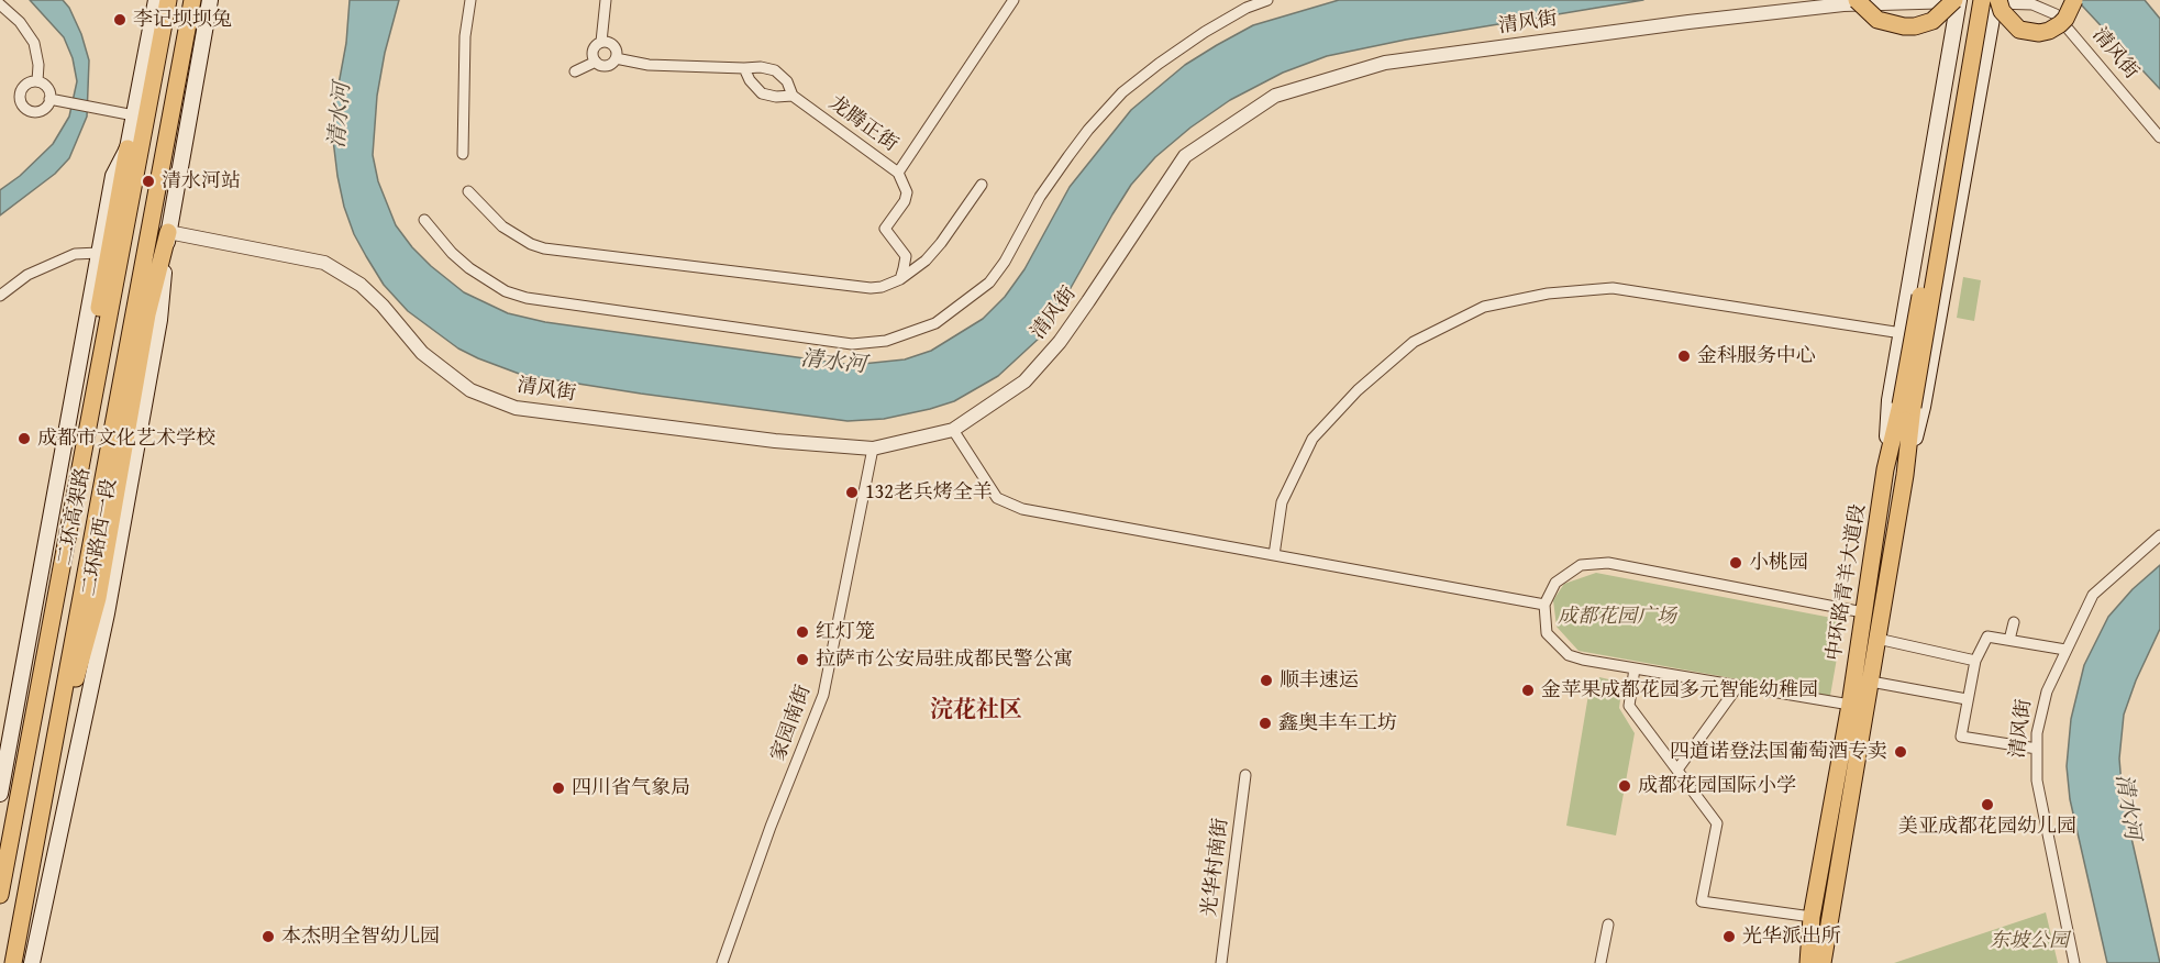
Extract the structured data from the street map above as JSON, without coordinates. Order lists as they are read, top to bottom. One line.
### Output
{"streets":{"main road":["二环高架路","二环路西一段","中环路青羊大道段"],"street":["清风街","龙腾正街","家园南街","光华村南街"]},"crossings":[["清风街","二环路西一段"],["清风街","家园南街"]],"districts":["浣花社区"],"water":["清水河"],"parks":["成都花园广场","东坡公园"],"places":["李记坝坝兔","清水河站","金科服务中心","成都市文化艺术学校","132老兵烤全羊","小桃园","红灯笼","拉萨市公安局驻成都民警公寓","顺丰速运","金苹果成都花园多元智能幼稚园","鑫奥丰车工坊","四道诺登法国葡萄酒专卖","成都花园国际小学","四川省气象局","美亚成都花园幼儿园","本杰明全智幼儿园","光华派出所"]}
